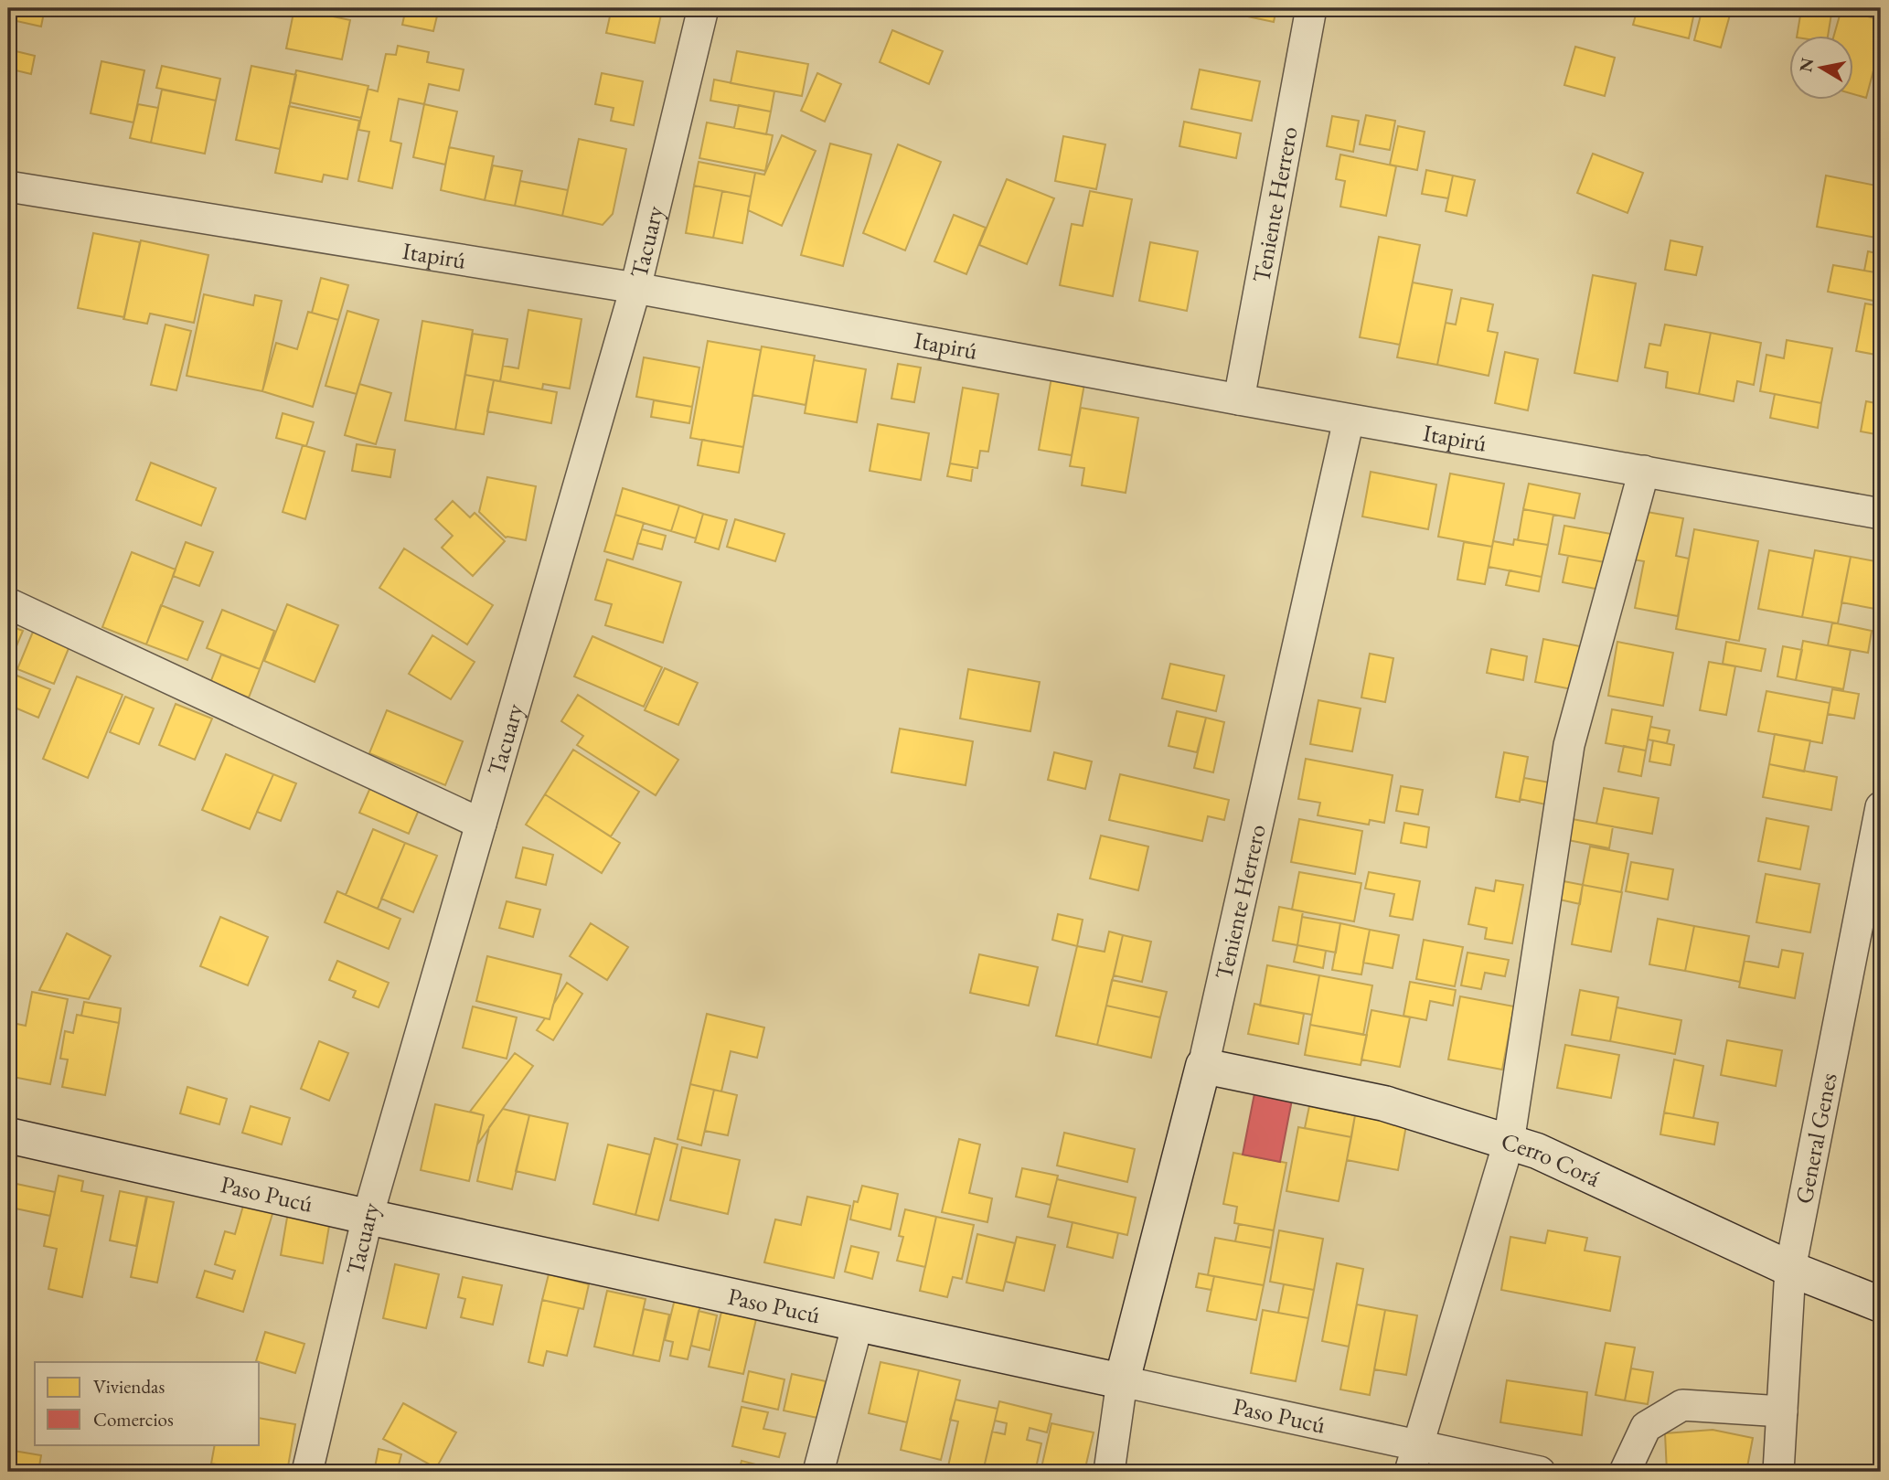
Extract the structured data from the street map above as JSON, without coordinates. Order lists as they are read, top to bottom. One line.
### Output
{"streets":{"main road":["Teniente Herrero","Cerro Corá","Paso Pucú"],"street":["Tacuary","Itapirú","General Genes"]},"crossings":[["Teniente Herrero","Itapirú"],["Teniente Herrero","Cerro Corá"],["Teniente Herrero","Paso Pucú"],["Tacuary","Itapirú"],["Tacuary","Paso Pucú"],["General Genes","Cerro Corá"]],"legend":["Viviendas","Comercios"],"north":"left"}
